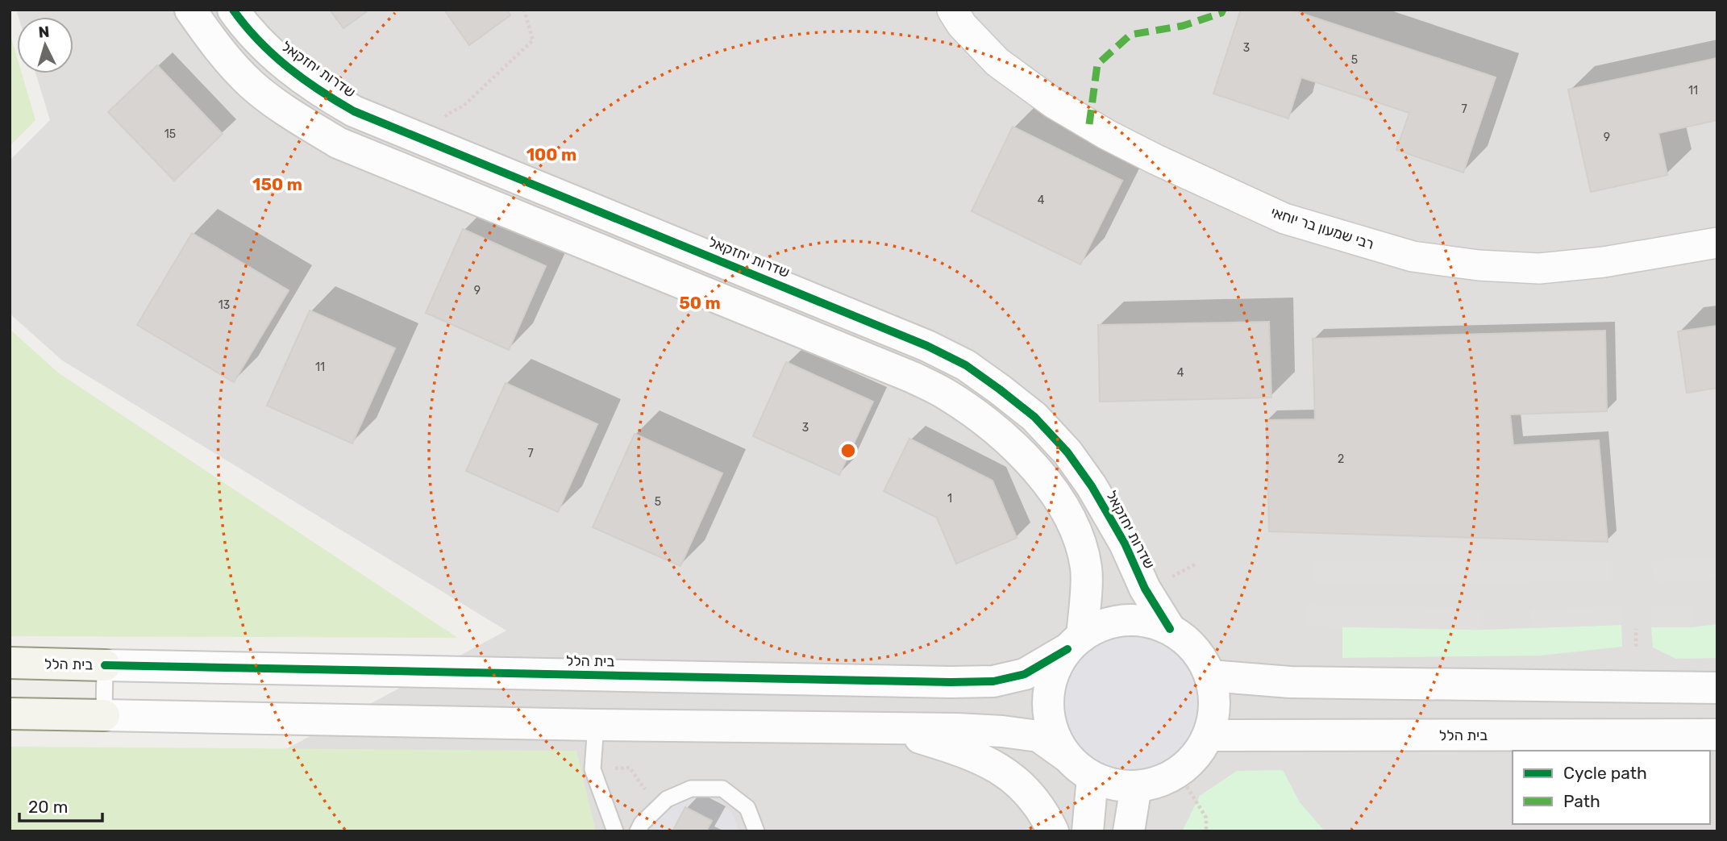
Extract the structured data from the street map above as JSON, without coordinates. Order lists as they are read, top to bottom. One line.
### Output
{"streets":{"main road":["בית הלל"],"street":["שדרות יחזקאל","רבי שמעון בר יוחאי"]},"crossings":[["שדרות יחזקאל","בית הלל"]],"house_numbers":["3","5","11","7","15","9","4","9","13","11","4","3","7","2","1","5"],"legend":["Cycle path","Path"],"scale_bar":"20 m","north":"top","rings":["100 m","150 m","50 m"]}
